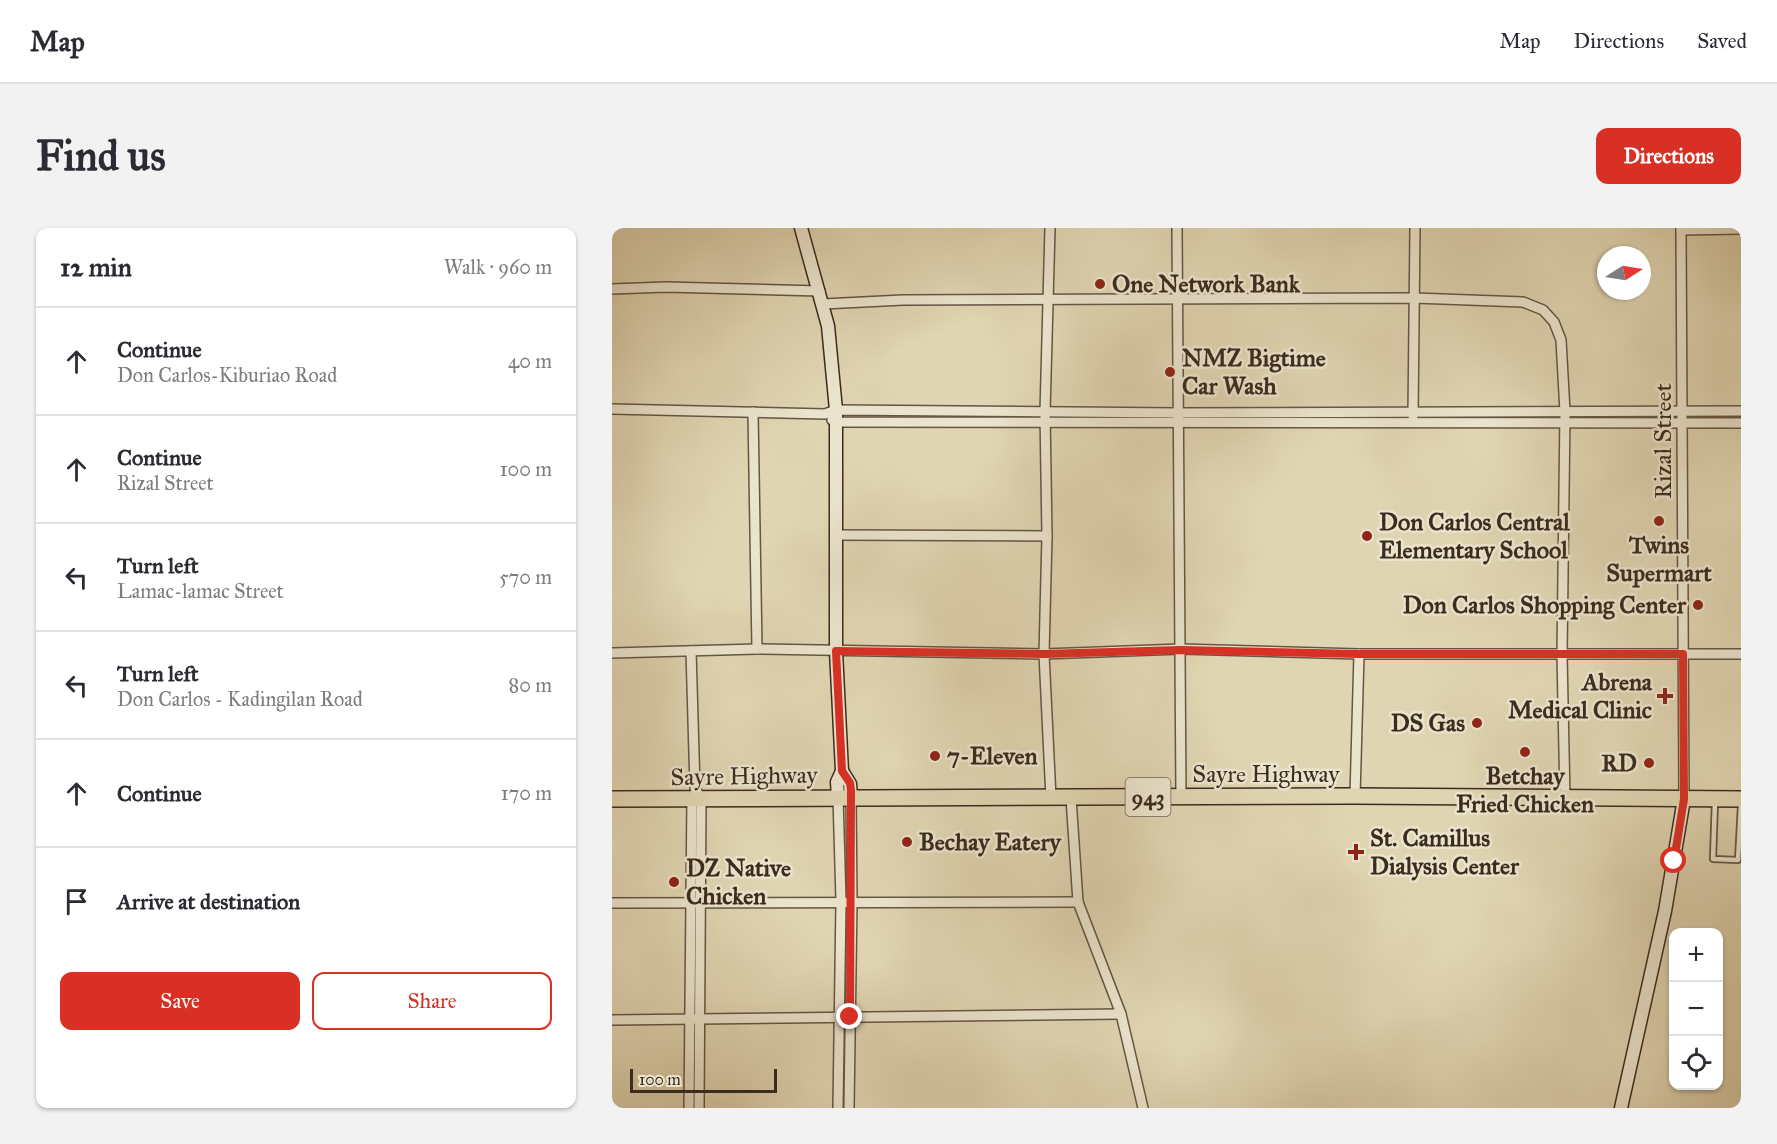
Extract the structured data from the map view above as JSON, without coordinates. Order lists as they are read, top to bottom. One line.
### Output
{"streets":{"highway":["Sayre Highway","943"],"street":["Rizal Street"]},"crossings":[["Rizal Street","Sayre Highway"]],"places":{"other":["One Network Bank","NMZ Bigtime Car Wash","Twins Supermart","Don Carlos Central Elementary School","Don Carlos Shopping Center","DS Gas","Betchay Fried Chicken","7-Eleven","RD","Bechay Eatery","DZ Native Chicken"],"health":["Abrena Medical Clinic","St. Camillus Dialysis Center"]},"scale_bar":"100 m","north":"right","page":{"header":"Map","nav":["Map","Directions","Saved"],"buttons":["Directions",["Save","Share"]],"title":"Find us","heading":["12 min","Walk · 960 m"],"list":[["Continue","Don Carlos-Kiburiao Road","40 m"],["Continue","Rizal Street","100 m"],["Turn left","Lamac-lamac Street","570 m"],["Turn left","Don Carlos - Kadingilan Road","80 m"],["Continue","170 m"],"Arrive at destination"],"map_buttons":["+","−"],"scale":"100 m"}}
